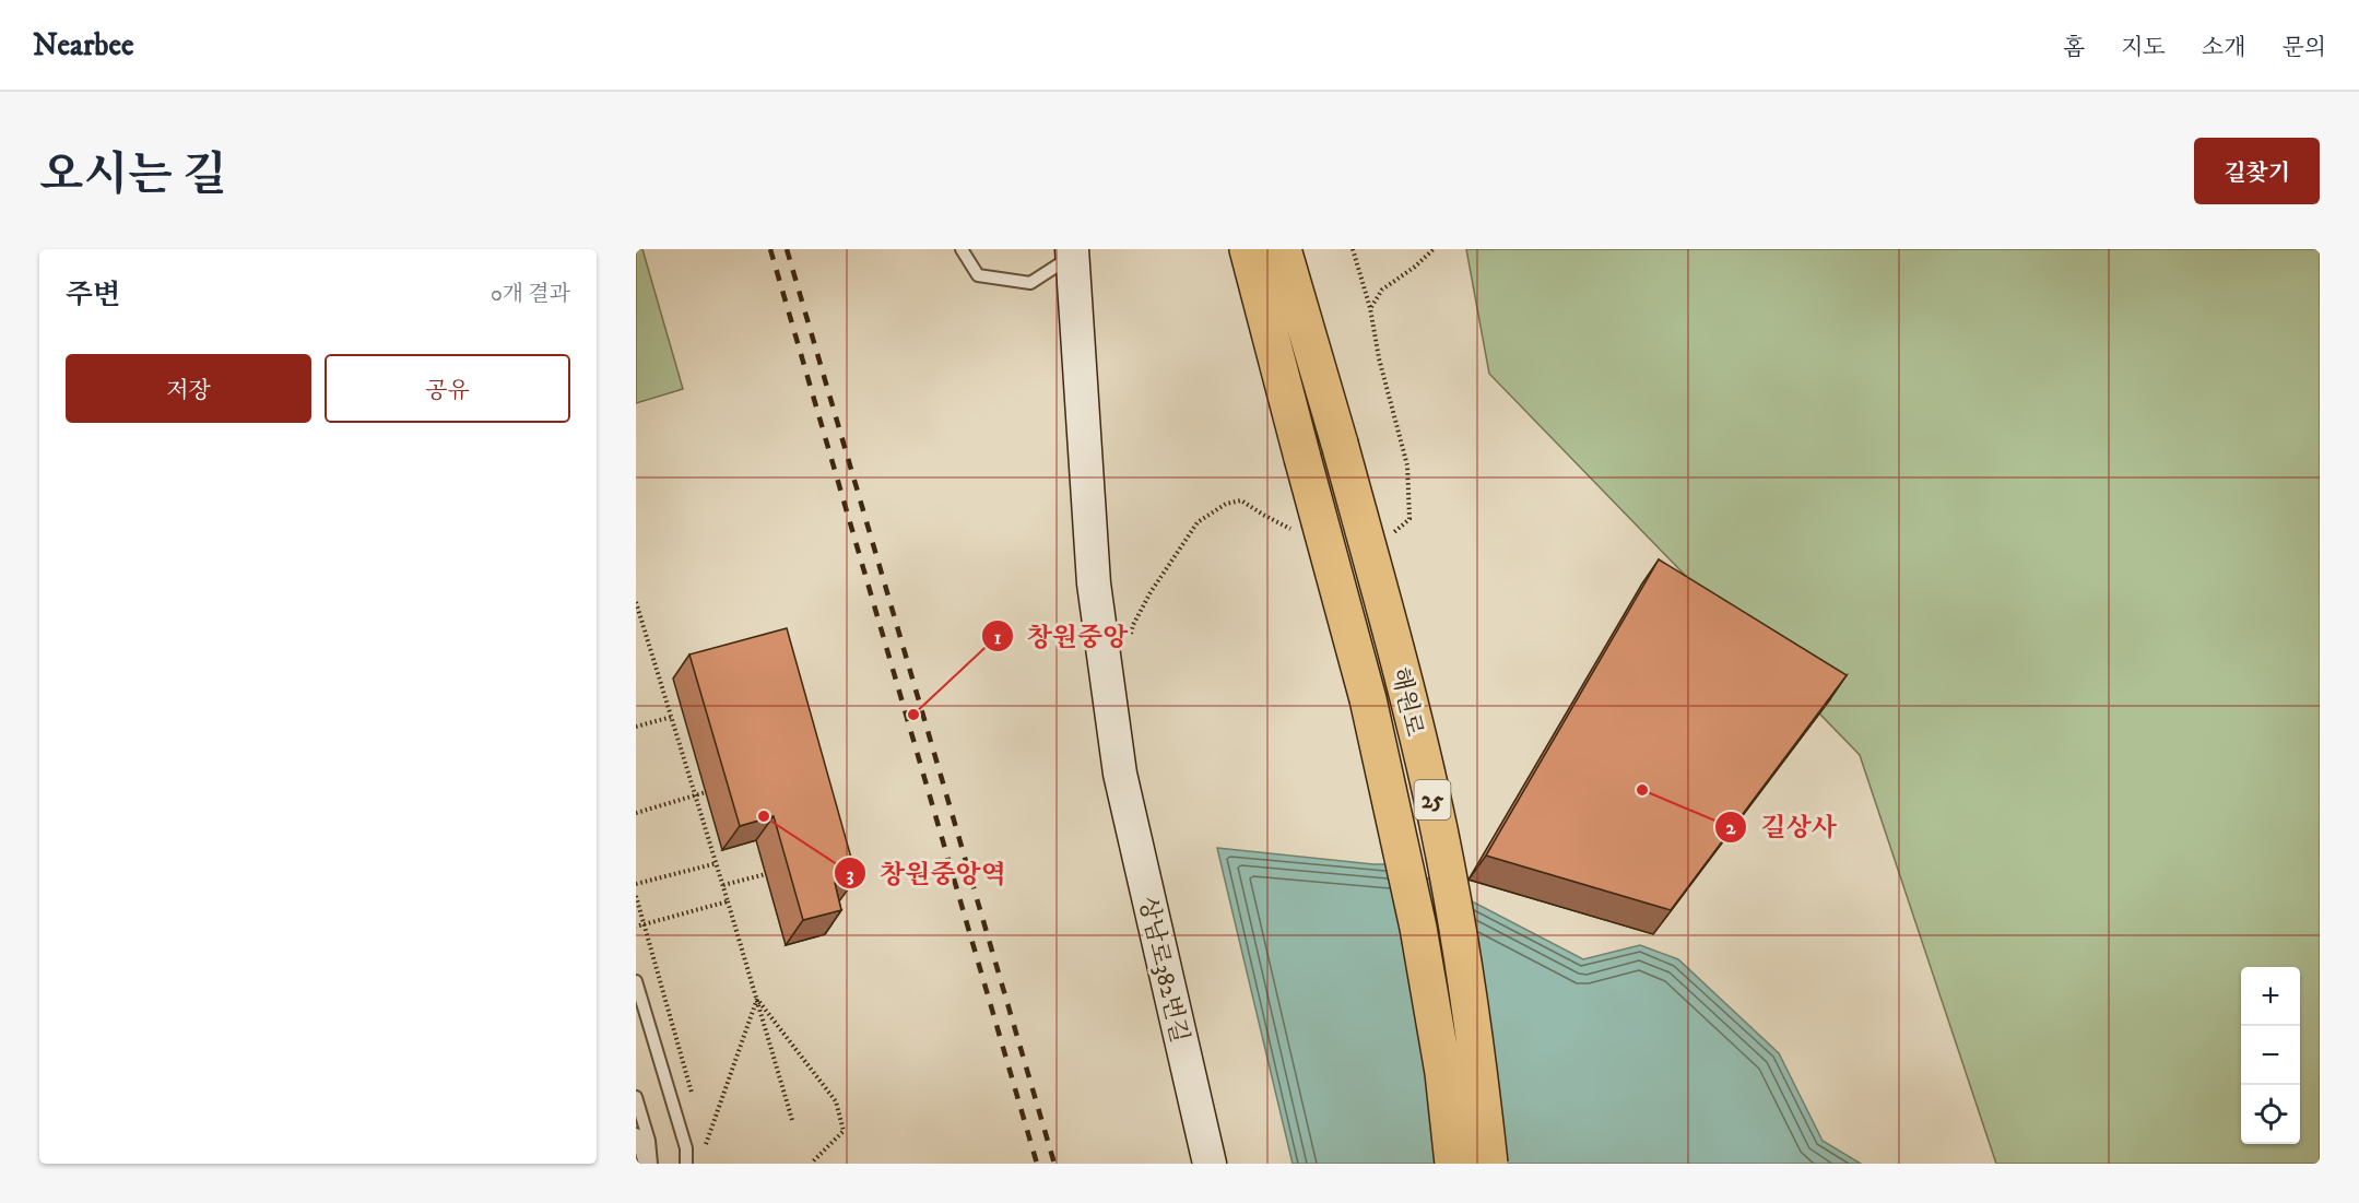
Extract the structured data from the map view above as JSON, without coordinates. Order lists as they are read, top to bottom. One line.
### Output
{"streets":{"highway":["해원로","25"],"street":["상남로382번길"]},"places":["창원중앙","길상사","창원중앙역"],"page":{"header":"Nearbee","nav":["홈","지도","소개","문의"],"title":"오시는 길","buttons":["길찾기",["저장","공유"]],"heading":["주변","0개 결과"],"map_buttons":["+","−"]}}
